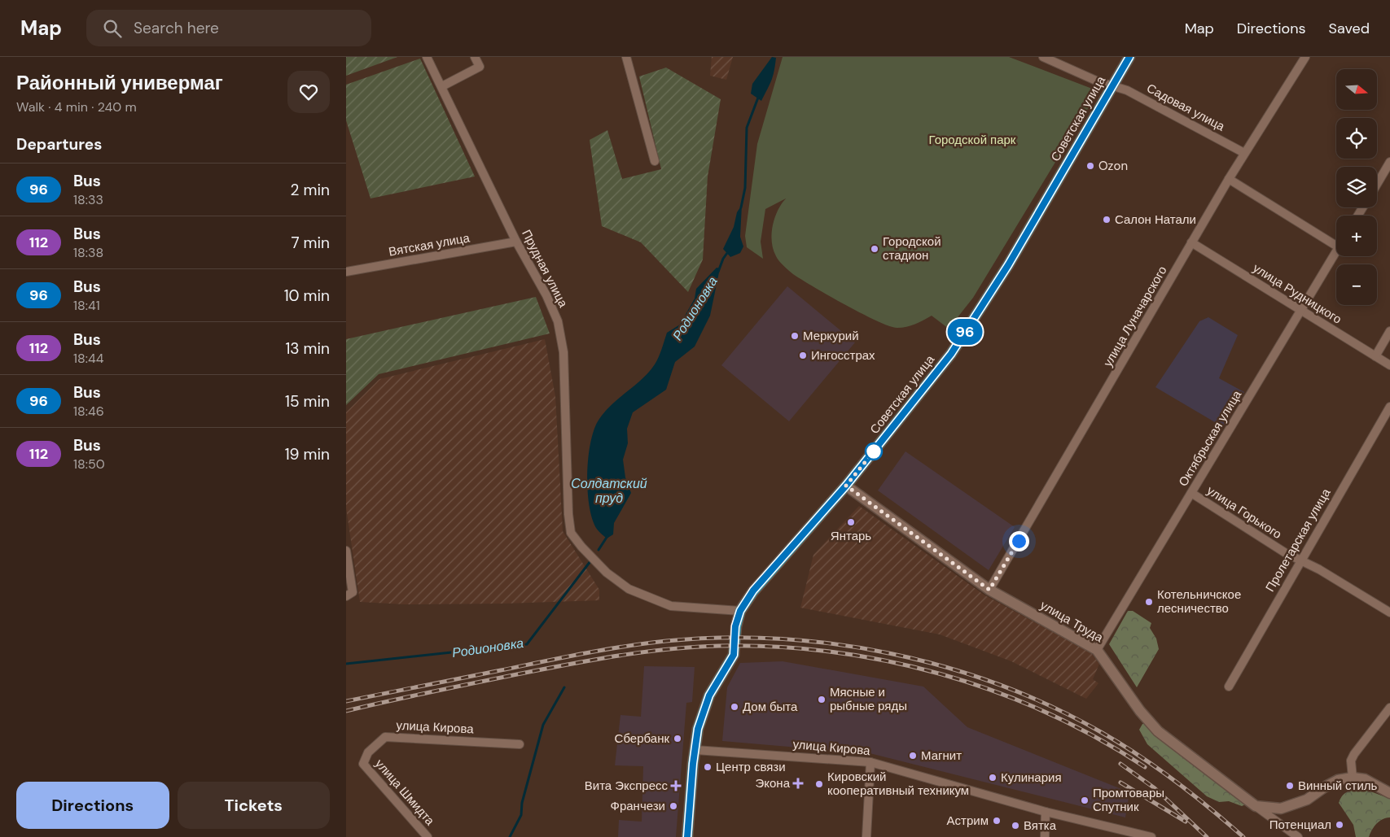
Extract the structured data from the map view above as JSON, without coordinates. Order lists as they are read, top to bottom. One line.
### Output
{"streets":{"main road":["Советская улица"],"street":["Садовая улица","Вятская улица","Прудная улица","улица Рудницкого","улица Луначарского","Октябрьская улица","улица Горького","Пролетарская улица","улица Труда","улица Кирова","улица Шмидта"]},"crossings":[["Садовая улица","Советская улица"],["Садовая улица","улица Луначарского"],["Советская улица","Прудная улица"],["Советская улица","улица Труда"],["Советская улица","улица Кирова"],["Вятская улица","Прудная улица"],["улица Рудницкого","улица Луначарского"],["улица Рудницкого","Октябрьская улица"],["улица Луначарского","улица Труда"],["Октябрьская улица","улица Горького"],["Октябрьская улица","улица Труда"],["улица Горького","Пролетарская улица"],["улица Кирова","улица Шмидта"]],"water":["Родионовка","Солдатский пруд"],"parks":["Городской парк"],"places":{"other":["Ozon","Салон Натали","Городской стадион","Меркурий","Ингосстрах","Янтарь","Котельничское лесничество","Мясные и рыбные ряды","Дом быта","Сбербанк","Магнит","Центр связи","Кулинария","Кировский кооперативный техникум","Винный стиль","Промтовары Спутник","Франчези","Астрим","Потенциал","Вятка"],"health":["Экона","Вита Экспресс"]},"lines":["bus line 96"],"north":"right","page":{"header":"Map","search":"Search here","nav":["Map","Directions","Saved"],"heading":[["Районный универмаг","Walk · 4 min · 240 m"],"Departures"],"on_map":"96","map_buttons":["+","−"],"list":[{"mark":"96","name":"Bus","note":"18:33","value":"2 min"},{"mark":"112","name":"Bus","note":"18:38","value":"7 min"},{"mark":"96","name":"Bus","note":"18:41","value":"10 min"},{"mark":"112","name":"Bus","note":"18:44","value":"13 min"},{"mark":"96","name":"Bus","note":"18:46","value":"15 min"},{"mark":"112","name":"Bus","note":"18:50","value":"19 min"}],"buttons":["Directions","Tickets"]}}
